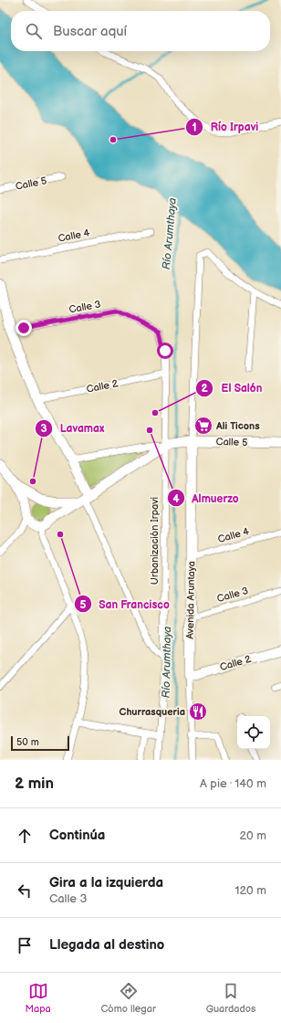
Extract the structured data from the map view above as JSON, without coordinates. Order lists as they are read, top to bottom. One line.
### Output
{"streets":{"main road":["Calle 5","Calle 2","Avenida Aruntaya"],"street":["Calle 4","Calle 3","Urbanización Irpavi"]},"crossings":[["Calle 5","Avenida Aruntaya"],["Calle 4","Avenida Aruntaya"],["Calle 3","Urbanización Irpavi"],["Calle 3","Avenida Aruntaya"],["Calle 2","Urbanización Irpavi"],["Calle 2","Avenida Aruntaya"]],"water":["Río Arumthaya"],"places":{"other":["Río Irpavi","El Salón","Almuerzo","Lavamax","San Francisco"],"supermarket":["Ali Ticons"],"restaurant":["Churrasqueria"]},"scale_bar":"50 m","page":{"search":"Buscar aquí","scale":"50 m","heading":["2 min","A pie · 140 m"],"list":[["Continúa","20 m"],["Gira a la izquierda","Calle 3","120 m"],"Llegada al destino"],"nav":["Mapa","Cómo llegar","Guardados"]}}
